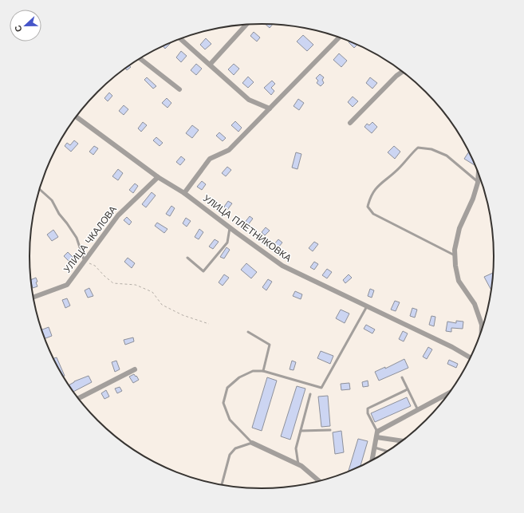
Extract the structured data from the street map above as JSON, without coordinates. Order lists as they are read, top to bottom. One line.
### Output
{"streets":{"street":["УЛИЦА ПЛЕТНИКОВКА","УЛИЦА ЧКАЛОВА"]},"crossings":[["УЛИЦА ПЛЕТНИКОВКА","УЛИЦА ЧКАЛОВА"]],"north":"left"}
